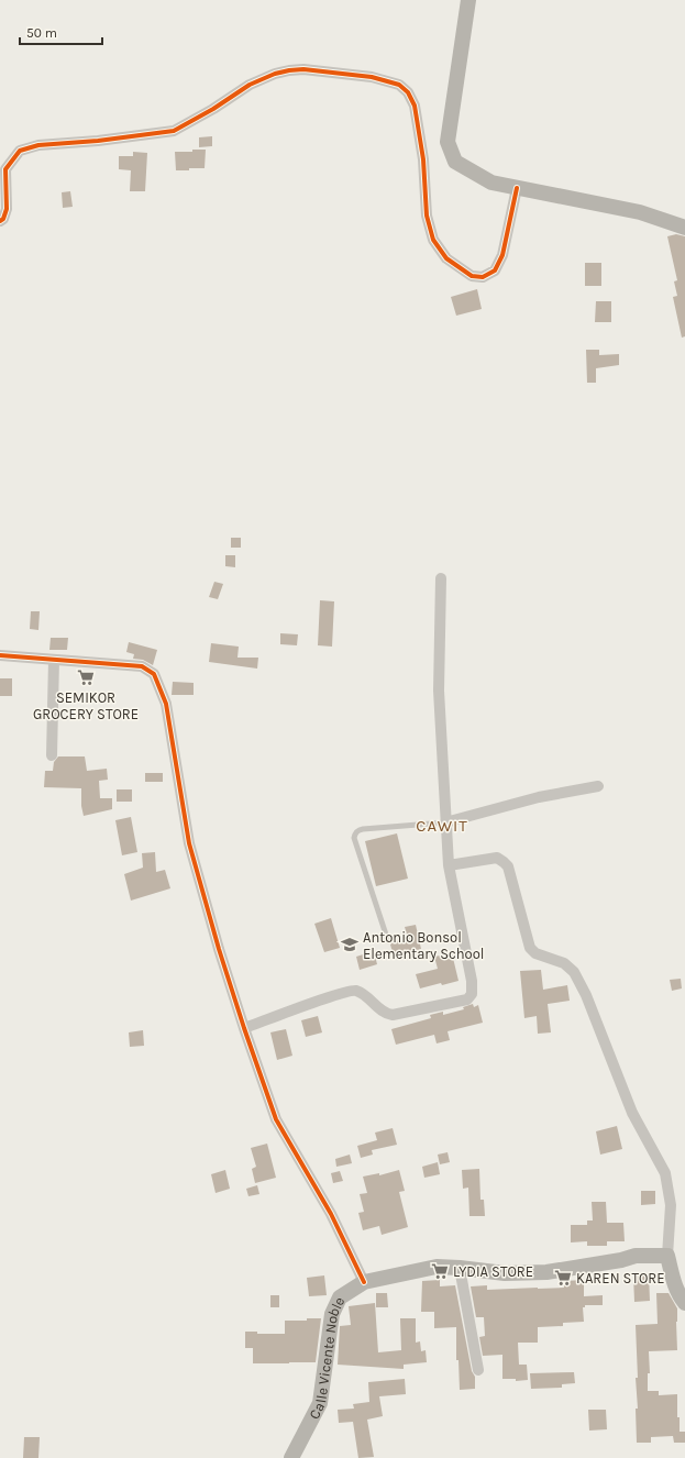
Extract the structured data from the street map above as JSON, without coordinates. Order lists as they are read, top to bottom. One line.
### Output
{"streets":{"street":["Calle Vicente Noble"]},"districts":["CAWIT"],"places":{"supermarket":["SEMIKOR GROCERY STORE","LYDIA STORE","KAREN STORE"],"school or university":["Antonio Bonsol Elementary School"]},"scale_bar":"50 m"}
